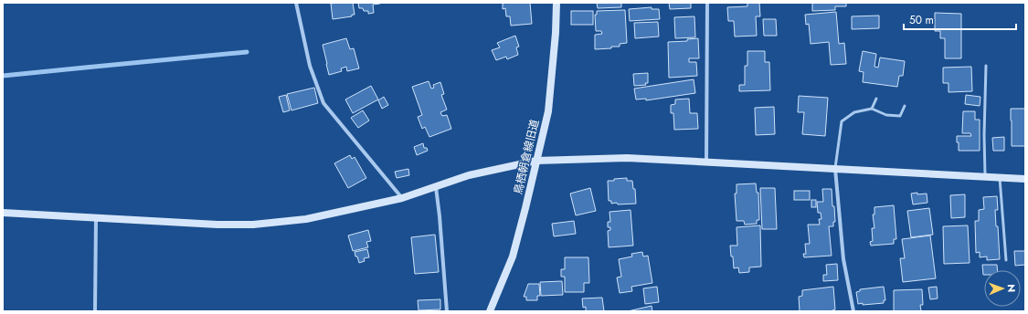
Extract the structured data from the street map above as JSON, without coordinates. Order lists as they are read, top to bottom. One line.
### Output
{"streets":{"street":["鳥栖朝倉線旧道"]},"scale_bar":"50 m","north":"right"}
